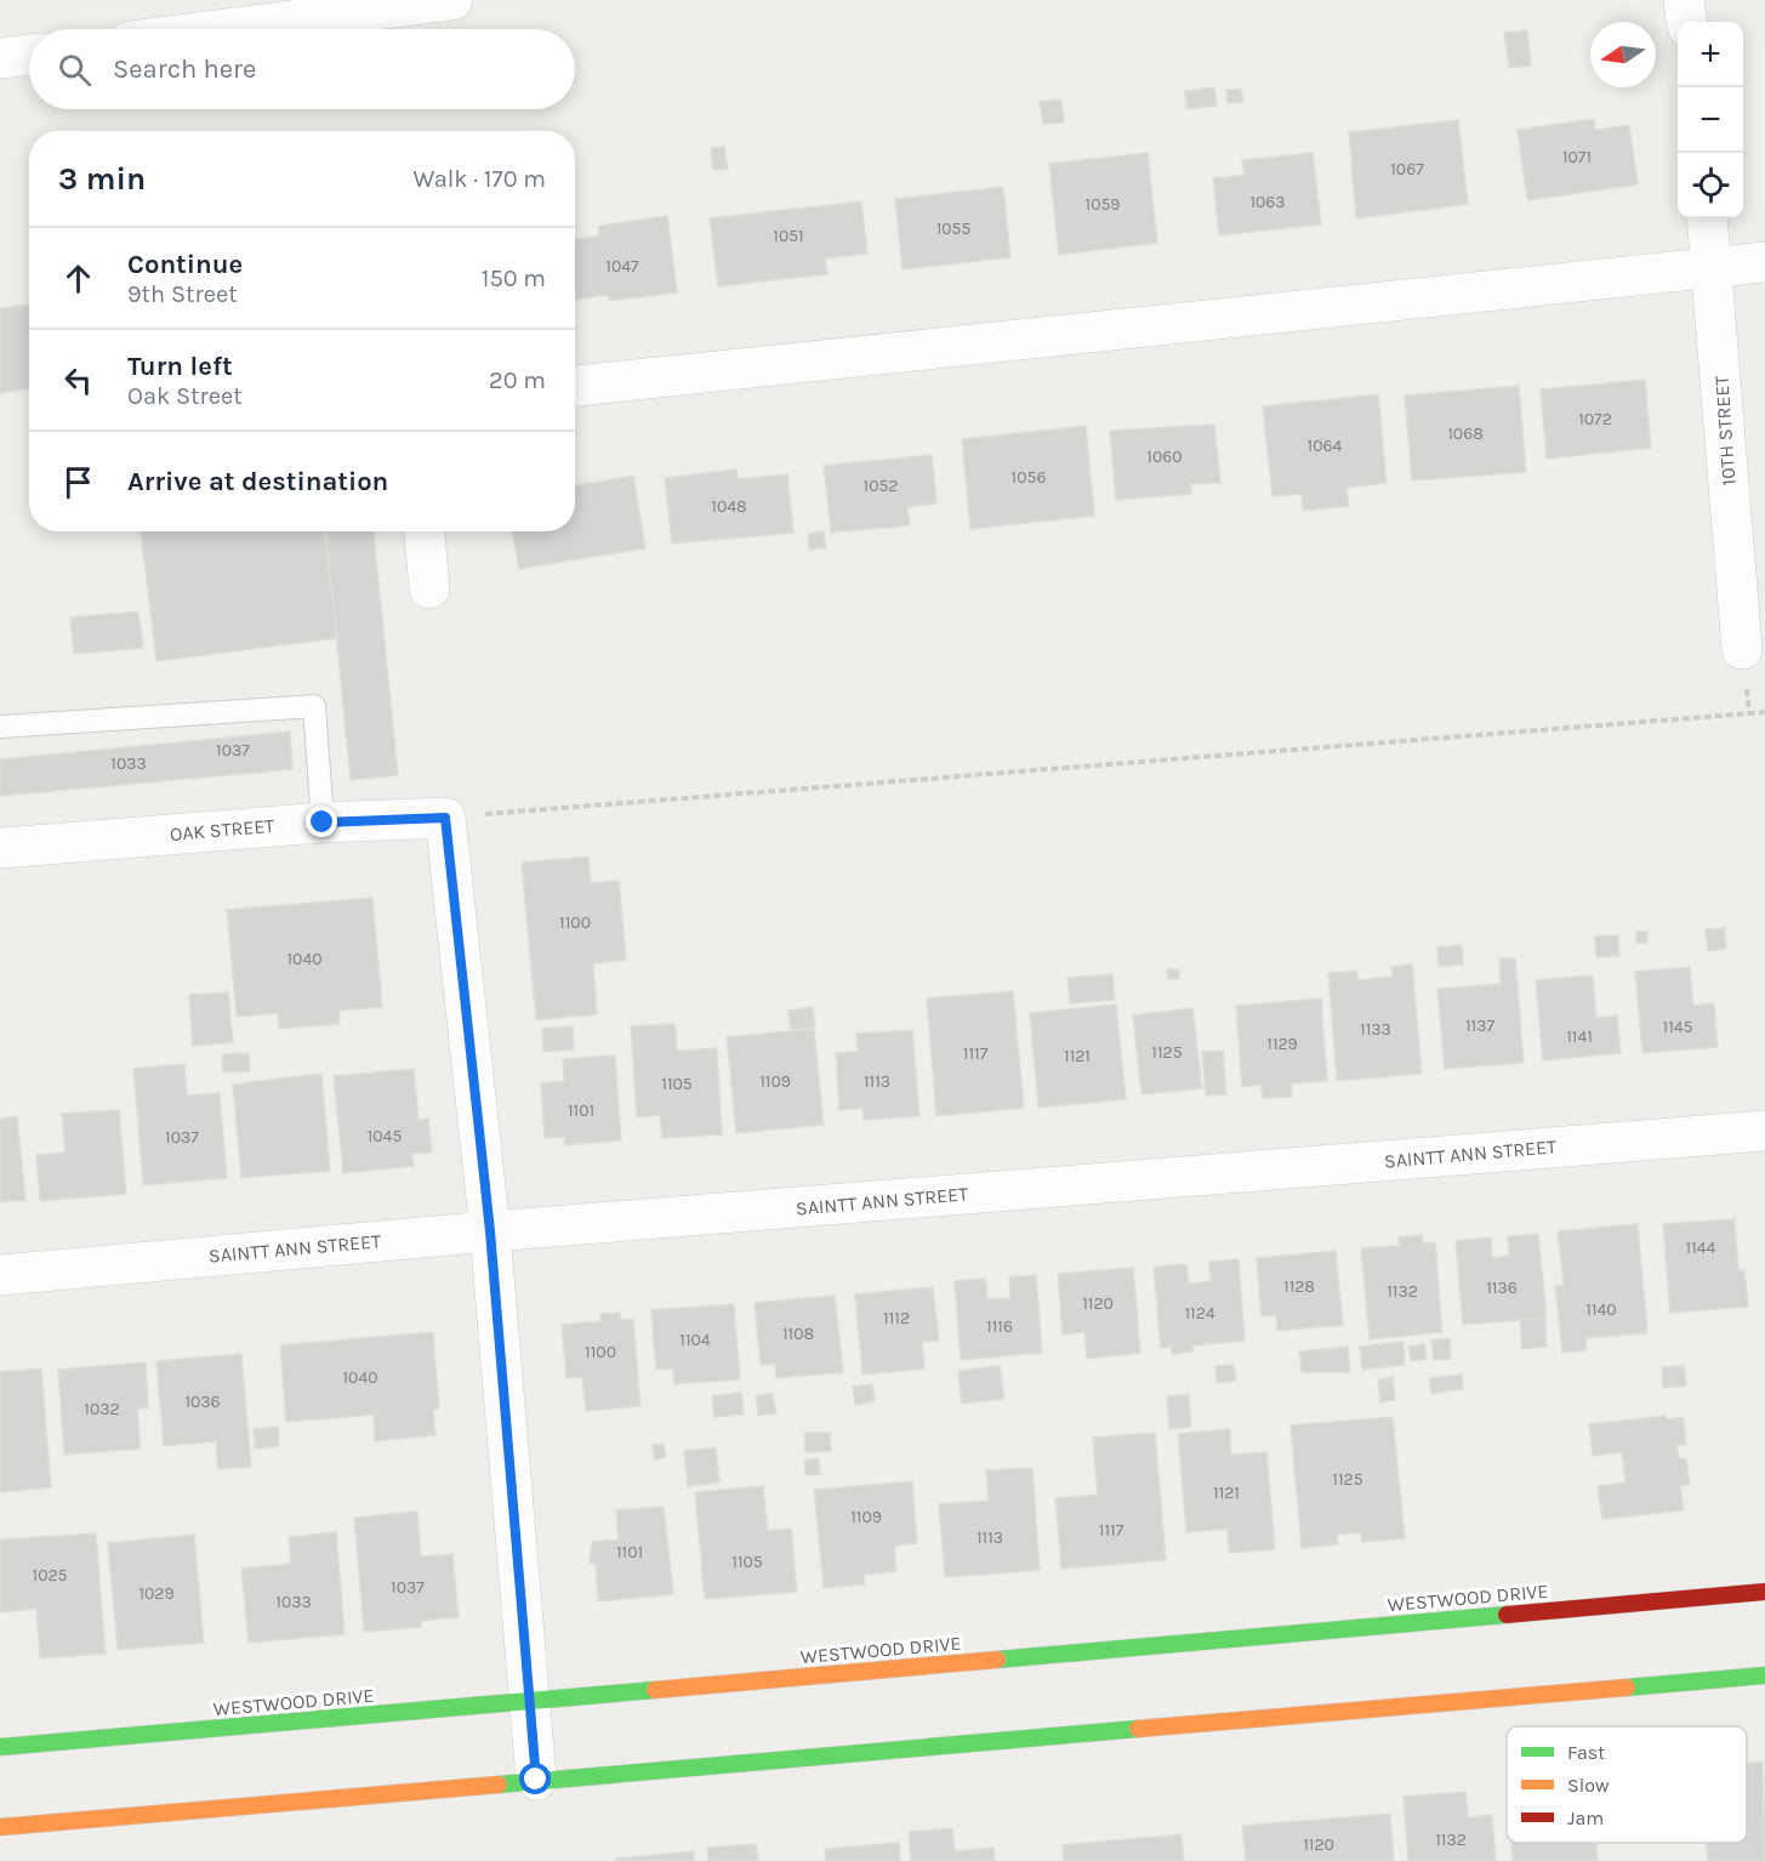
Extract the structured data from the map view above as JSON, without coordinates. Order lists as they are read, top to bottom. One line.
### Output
{"streets":{"street":["10TH STREET","OAK STREET","SAINTT ANN STREET","WESTWOOD DRIVE"]},"house_numbers":["1071","1067","1063","1059","1055","1051","1047","1072","1068","1064","1060","1056","1052","1048","1037","1033","1100","1040","1137","1145","1133","1141","1129","1125","1117","1121","1109","1113","1105","1101","1045","1037","1144","1128","1136","1132","1120","1140","1124","1112","1116","1108","1104","1100","1040","1036","1032","1125","1121","1109","1117","1113","1101","1105","1025","1037","1029","1033","1132","1120"],"legend":["Fast","Slow","Jam"],"north":"left","page":{"map_buttons":["+","−"],"search":"Search here","heading":["3 min","Walk · 170 m"],"list":[["Continue","9th Street","150 m"],["Turn left","Oak Street","20 m"],"Arrive at destination"]}}
